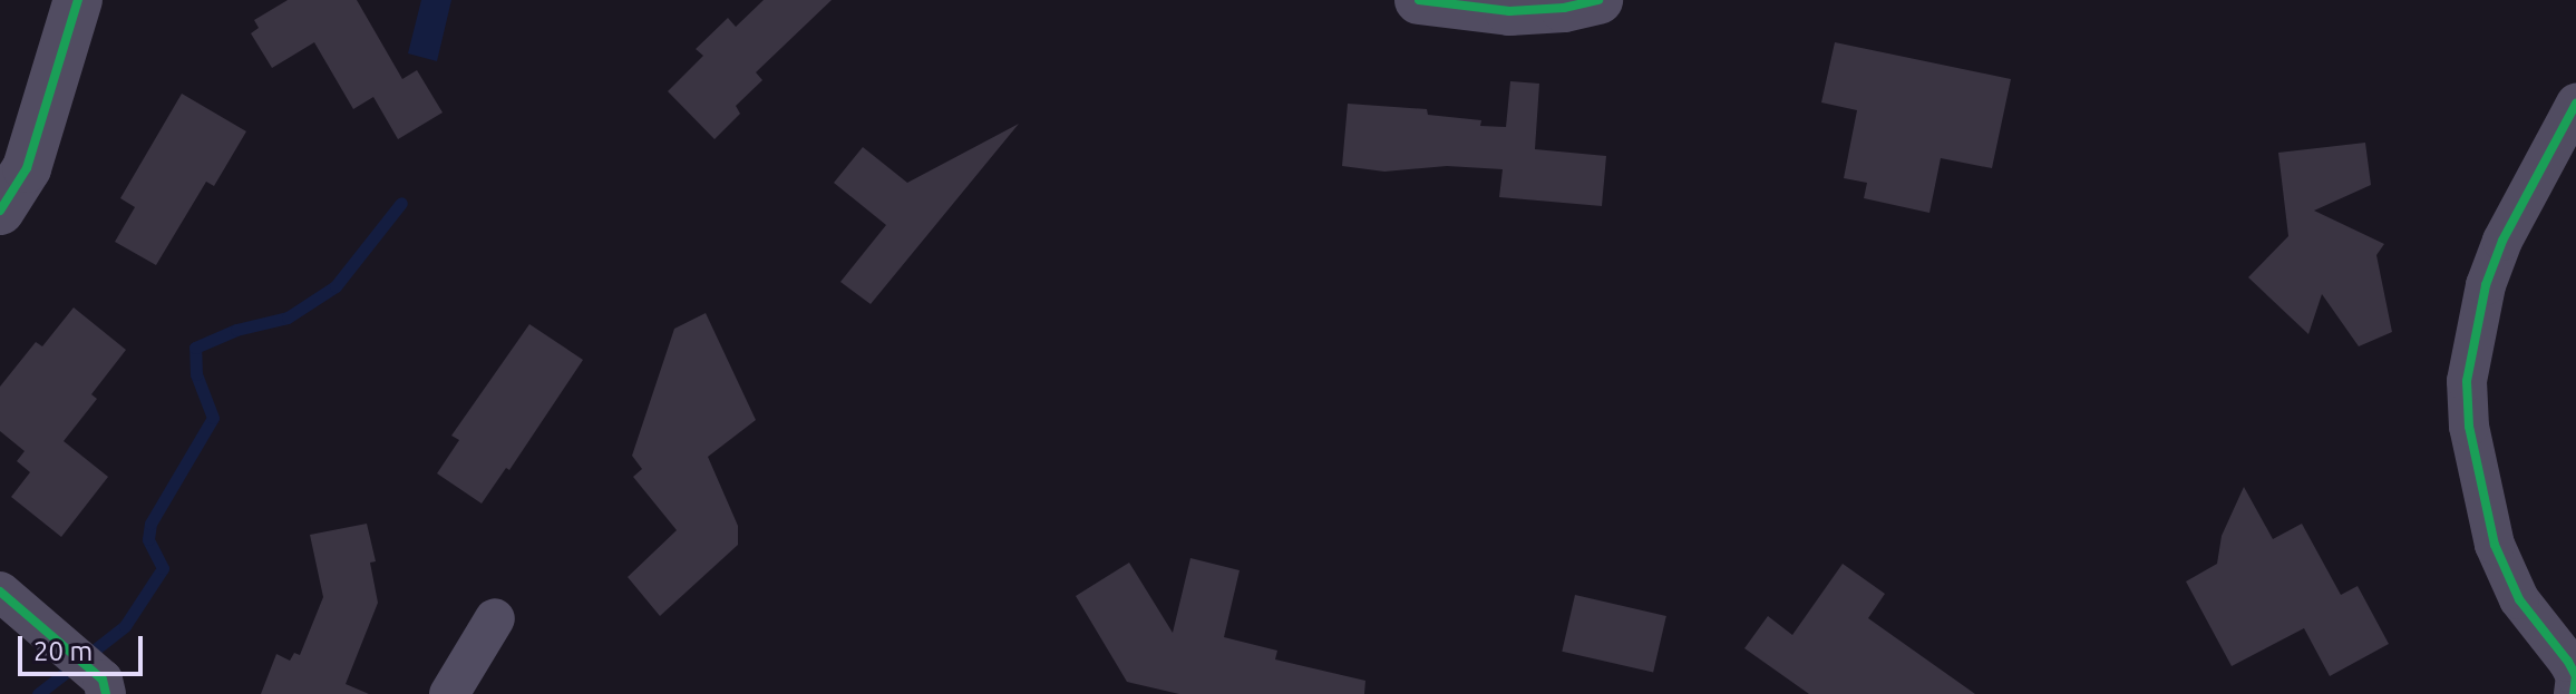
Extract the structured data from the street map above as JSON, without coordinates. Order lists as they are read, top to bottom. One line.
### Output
{"scale_bar":"20 m"}
